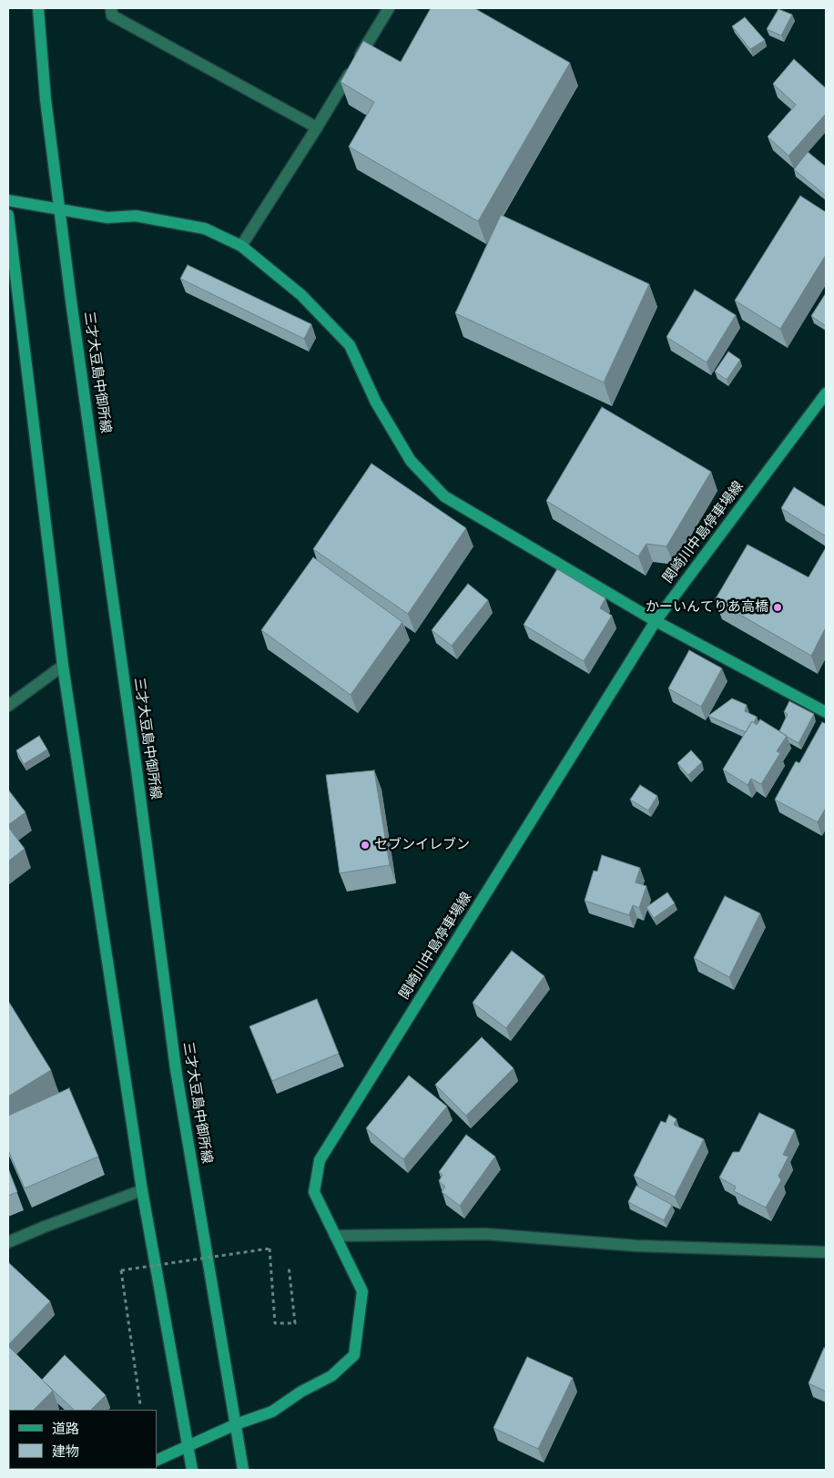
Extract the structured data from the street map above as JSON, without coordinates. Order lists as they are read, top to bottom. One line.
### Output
{"streets":{"main road":["三才大豆島中御所線","関崎川中島停車場線"]},"crossings":[["三才大豆島中御所線","関崎川中島停車場線"]],"places":["かーいんてりあ高橋","セブンイレブン"],"legend":["道路","建物"]}
